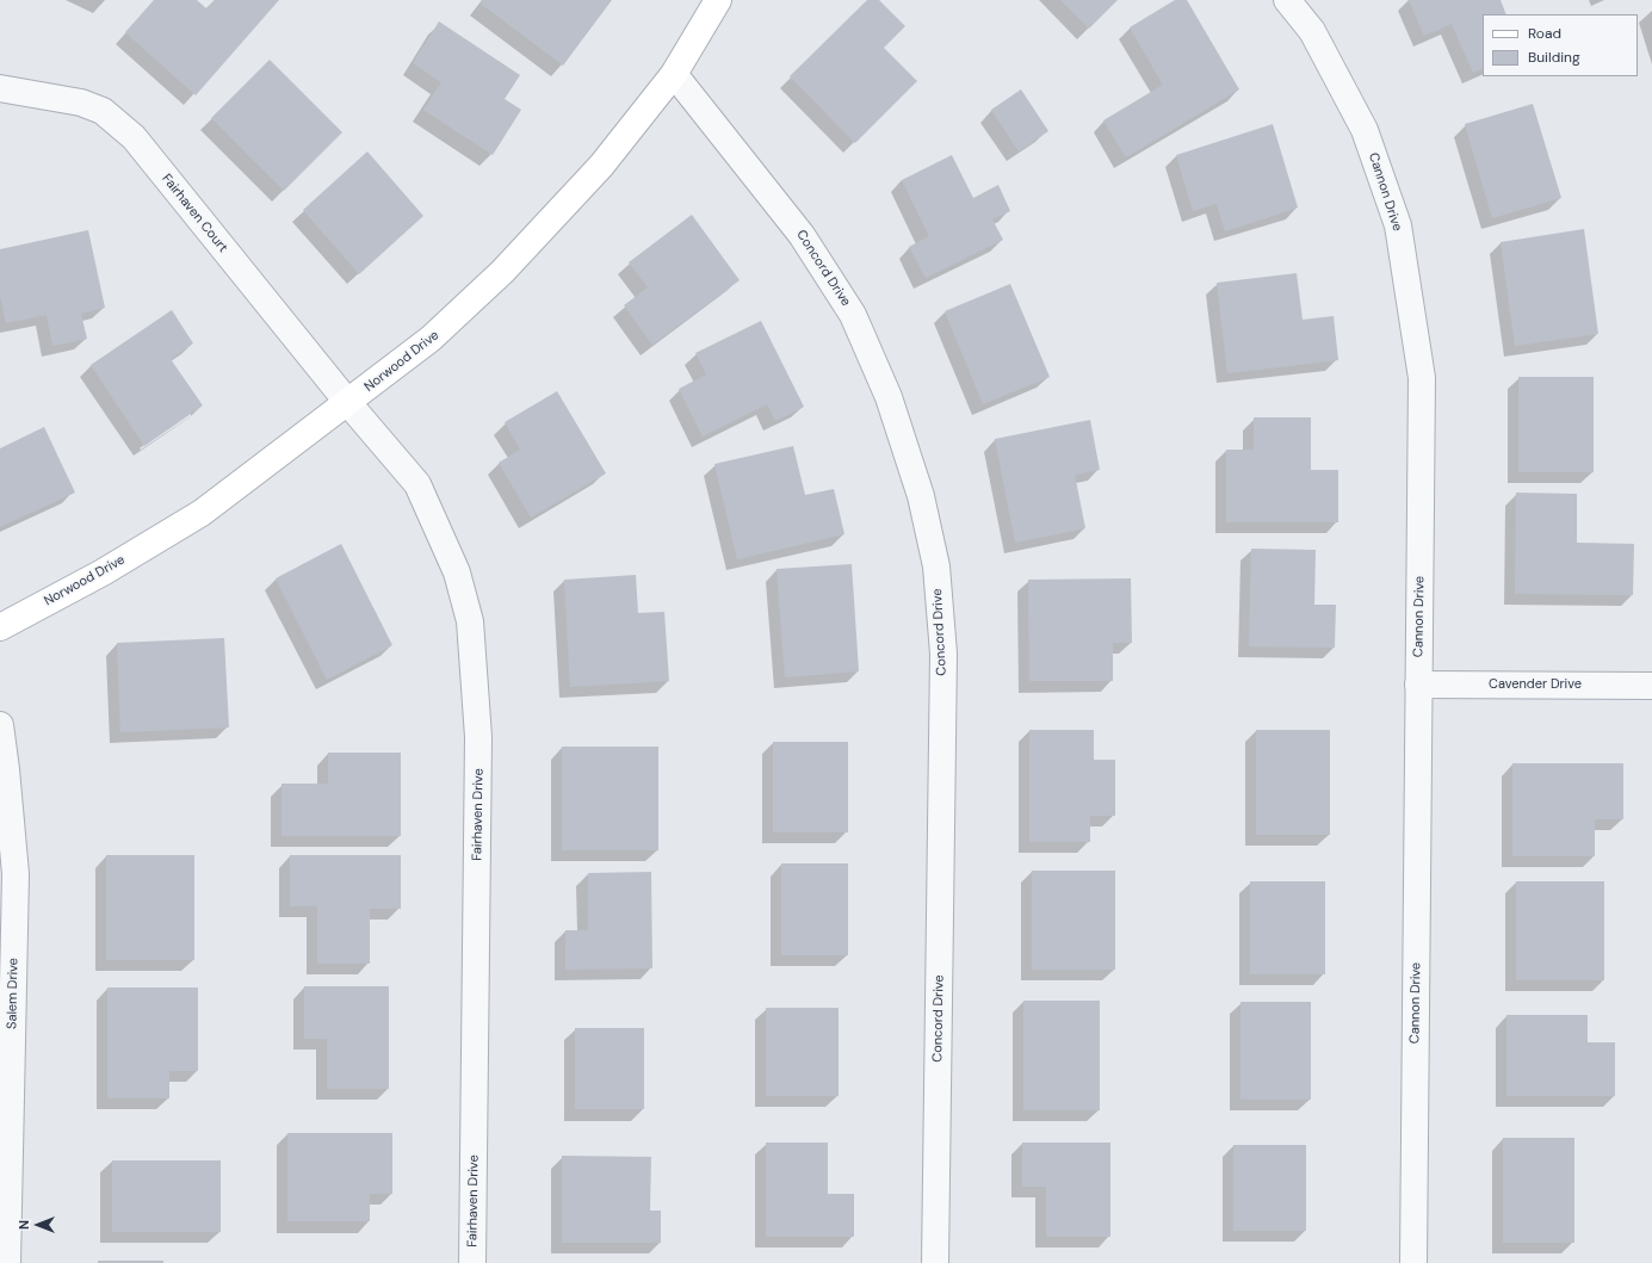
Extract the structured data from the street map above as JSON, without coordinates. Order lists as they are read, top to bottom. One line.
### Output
{"streets":{"main road":["Norwood Drive"],"street":["Cannon Drive","Fairhaven Court","Concord Drive","Cavender Drive","Fairhaven Drive","Salem Drive"]},"crossings":[["Cannon Drive","Cavender Drive"],["Fairhaven Court","Norwood Drive"],["Fairhaven Court","Fairhaven Drive"],["Concord Drive","Norwood Drive"],["Norwood Drive","Fairhaven Drive"]],"legend":["Road","Building"],"north":"left"}
